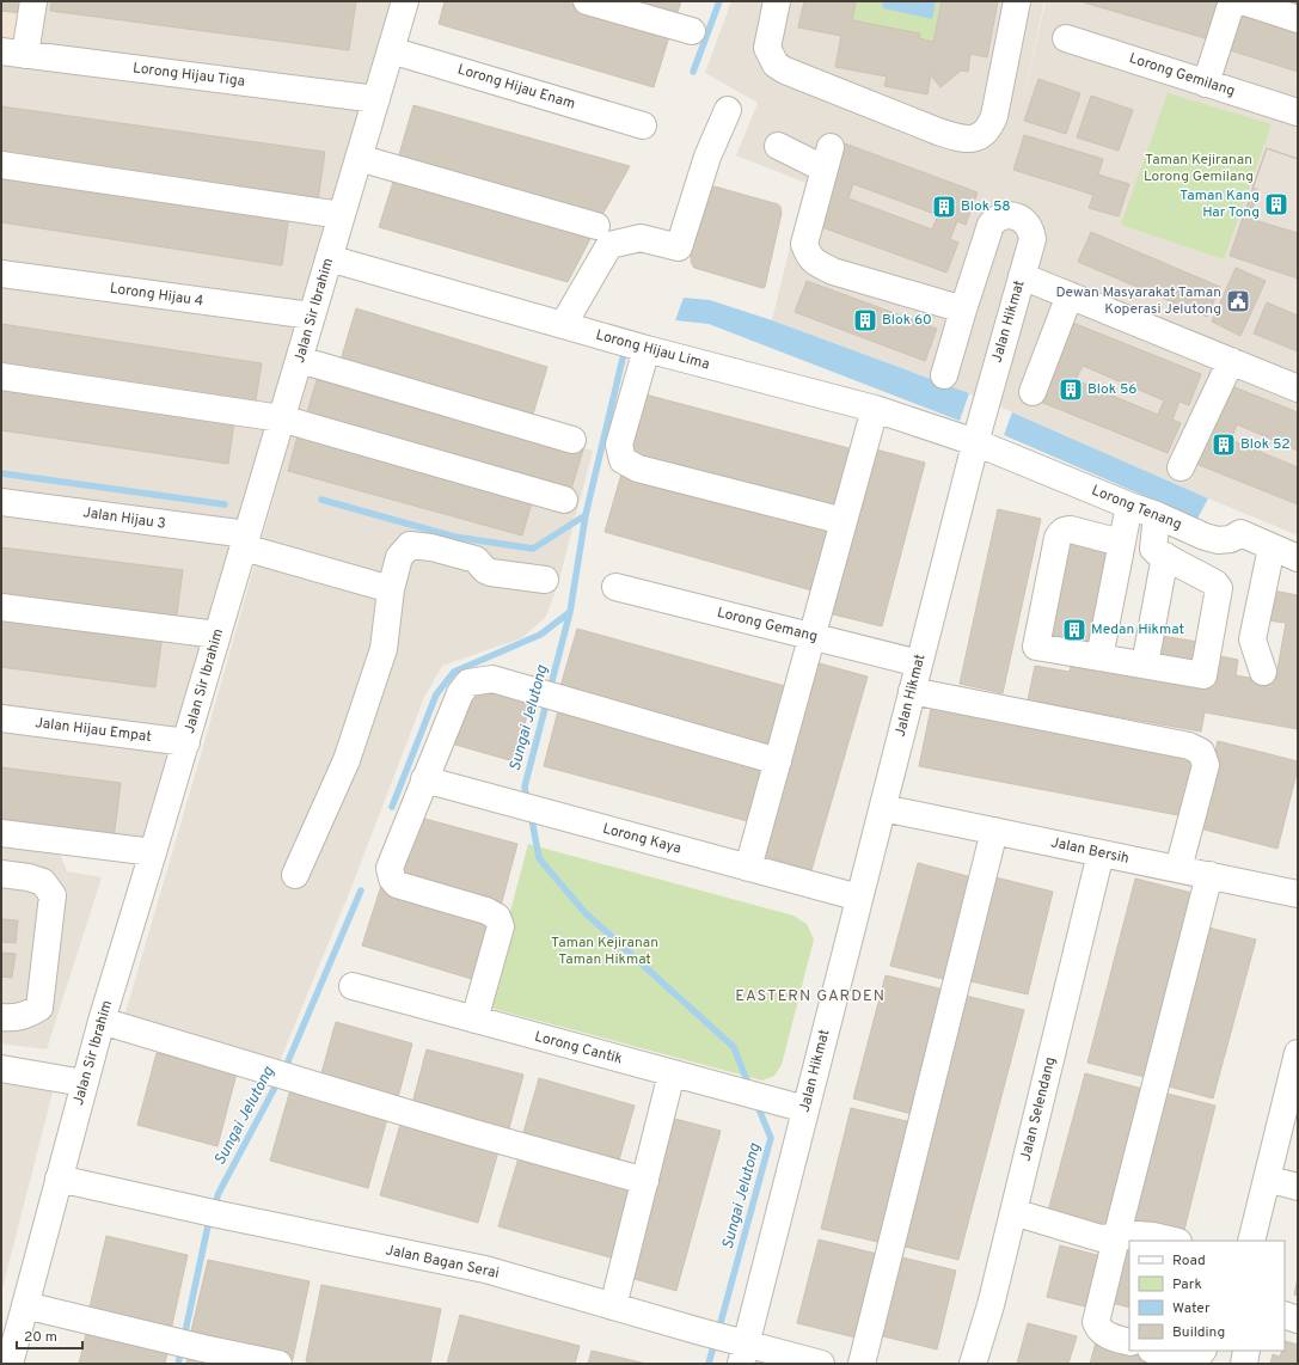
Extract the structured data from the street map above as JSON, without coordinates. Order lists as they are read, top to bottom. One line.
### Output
{"streets":{"street":["Lorong Hijau Tiga","Lorong Gemilang","Lorong Hijau Enam","Lorong Hijau 4","Jalan Sir Ibrahim","Jalan Hikmat","Lorong Hijau Lima","Lorong Tenang","Jalan Hijau 3","Lorong Gemang","Jalan Hijau Empat","Lorong Kaya","Jalan Bersih","Lorong Cantik","Jalan Selendang","Jalan Bagan Serai"]},"crossings":[["Lorong Hijau Tiga","Jalan Sir Ibrahim"],["Lorong Hijau Enam","Jalan Sir Ibrahim"],["Lorong Hijau 4","Jalan Sir Ibrahim"],["Jalan Sir Ibrahim","Lorong Hijau Lima"],["Jalan Sir Ibrahim","Jalan Hijau 3"],["Jalan Sir Ibrahim","Jalan Hijau Empat"],["Jalan Sir Ibrahim","Jalan Bagan Serai"],["Jalan Hikmat","Lorong Hijau Lima"],["Jalan Hikmat","Lorong Tenang"],["Jalan Hikmat","Lorong Gemang"],["Jalan Hikmat","Lorong Kaya"],["Jalan Hikmat","Jalan Bersih"],["Jalan Hikmat","Lorong Cantik"],["Jalan Hikmat","Jalan Bagan Serai"],["Lorong Hijau Lima","Lorong Tenang"],["Jalan Bersih","Jalan Selendang"]],"districts":["EASTERN GARDEN"],"water":["Sungai Jelutong"],"parks":["Taman Kejiranan Lorong Gemilang","Taman Kejiranan Taman Hikmat"],"places":{"building":["Taman Kang Har Tong","Blok 58","Blok 60","Blok 56","Blok 52","Medan Hikmat"],"public building":["Dewan Masyarakat Taman Koperasi Jelutong"]},"legend":["Road","Park","Water","Building"],"scale_bar":"20 m"}
